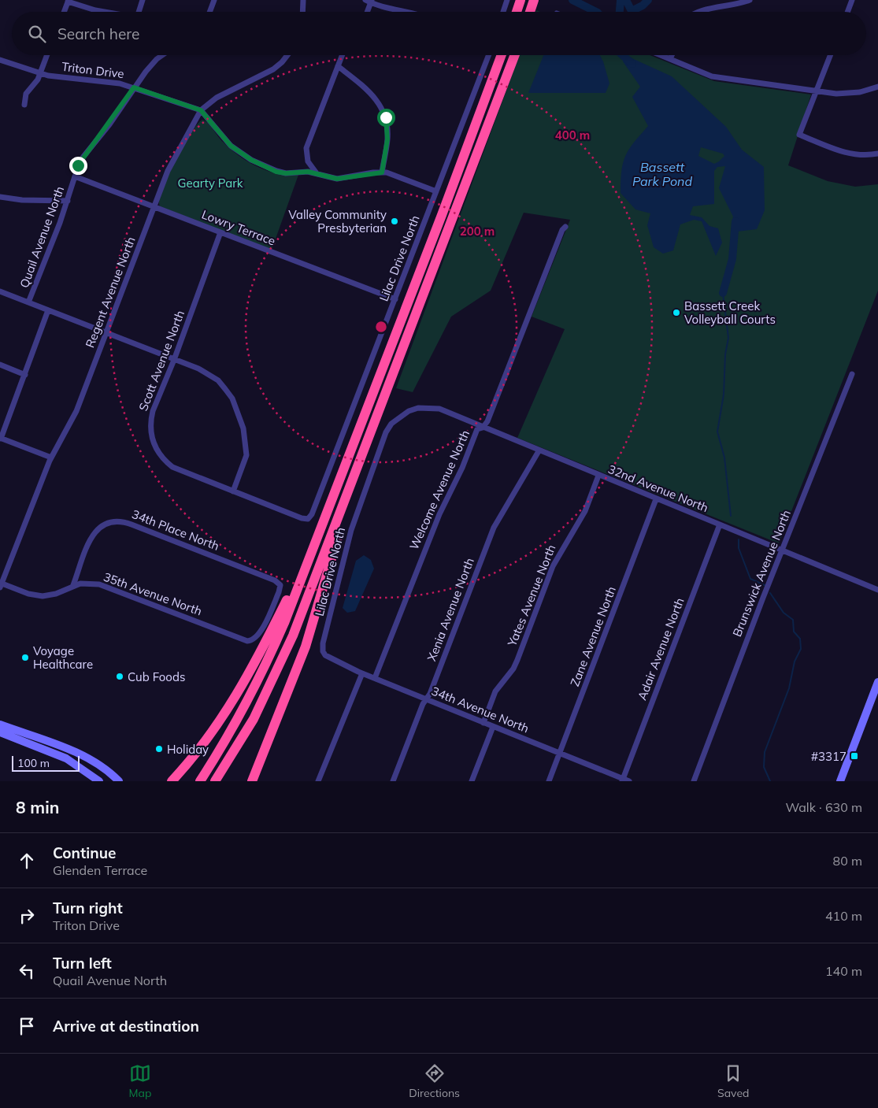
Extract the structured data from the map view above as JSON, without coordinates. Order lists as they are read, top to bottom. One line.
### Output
{"streets":{"street":["Triton Drive","Lowry Terrace","Quail Avenue North","Lilac Drive North","Regent Avenue North","Scott Avenue North","32nd Avenue North","Welcome Avenue North","34th Place North","Brunswick Avenue North","35th Avenue North","Yates Avenue North","Xenia Avenue North","Zane Avenue North","Adair Avenue North","34th Avenue North"]},"crossings":[["Triton Drive","Quail Avenue North"],["Triton Drive","Regent Avenue North"],["Lowry Terrace","Quail Avenue North"],["Lowry Terrace","Lilac Drive North"],["Lowry Terrace","Regent Avenue North"],["Lowry Terrace","Scott Avenue North"],["Lilac Drive North","Scott Avenue North"],["Lilac Drive North","32nd Avenue North"],["Lilac Drive North","34th Avenue North"],["Regent Avenue North","35th Avenue North"],["32nd Avenue North","Welcome Avenue North"],["32nd Avenue North","Brunswick Avenue North"],["32nd Avenue North","Yates Avenue North"],["32nd Avenue North","Xenia Avenue North"],["32nd Avenue North","Zane Avenue North"],["32nd Avenue North","Adair Avenue North"],["Welcome Avenue North","34th Avenue North"],["34th Place North","35th Avenue North"],["Yates Avenue North","34th Avenue North"],["Xenia Avenue North","34th Avenue North"],["Zane Avenue North","34th Avenue North"],["Adair Avenue North","34th Avenue North"]],"water":["Bassett Park Pond"],"parks":["Gearty Park"],"places":{"other":["Valley Community Presbyterian","Bassett Creek Volleyball Courts","Voyage Healthcare","Cub Foods","Holiday"],"transit":["#3317"]},"scale_bar":"100 m","page":{"search":"Search here","scale":"100 m","heading":["8 min","Walk · 630 m"],"list":[["Continue","Glenden Terrace","80 m"],["Turn right","Triton Drive","410 m"],["Turn left","Quail Avenue North","140 m"],"Arrive at destination"],"nav":["Map","Directions","Saved"]},"rings":["400 m","200 m"]}
